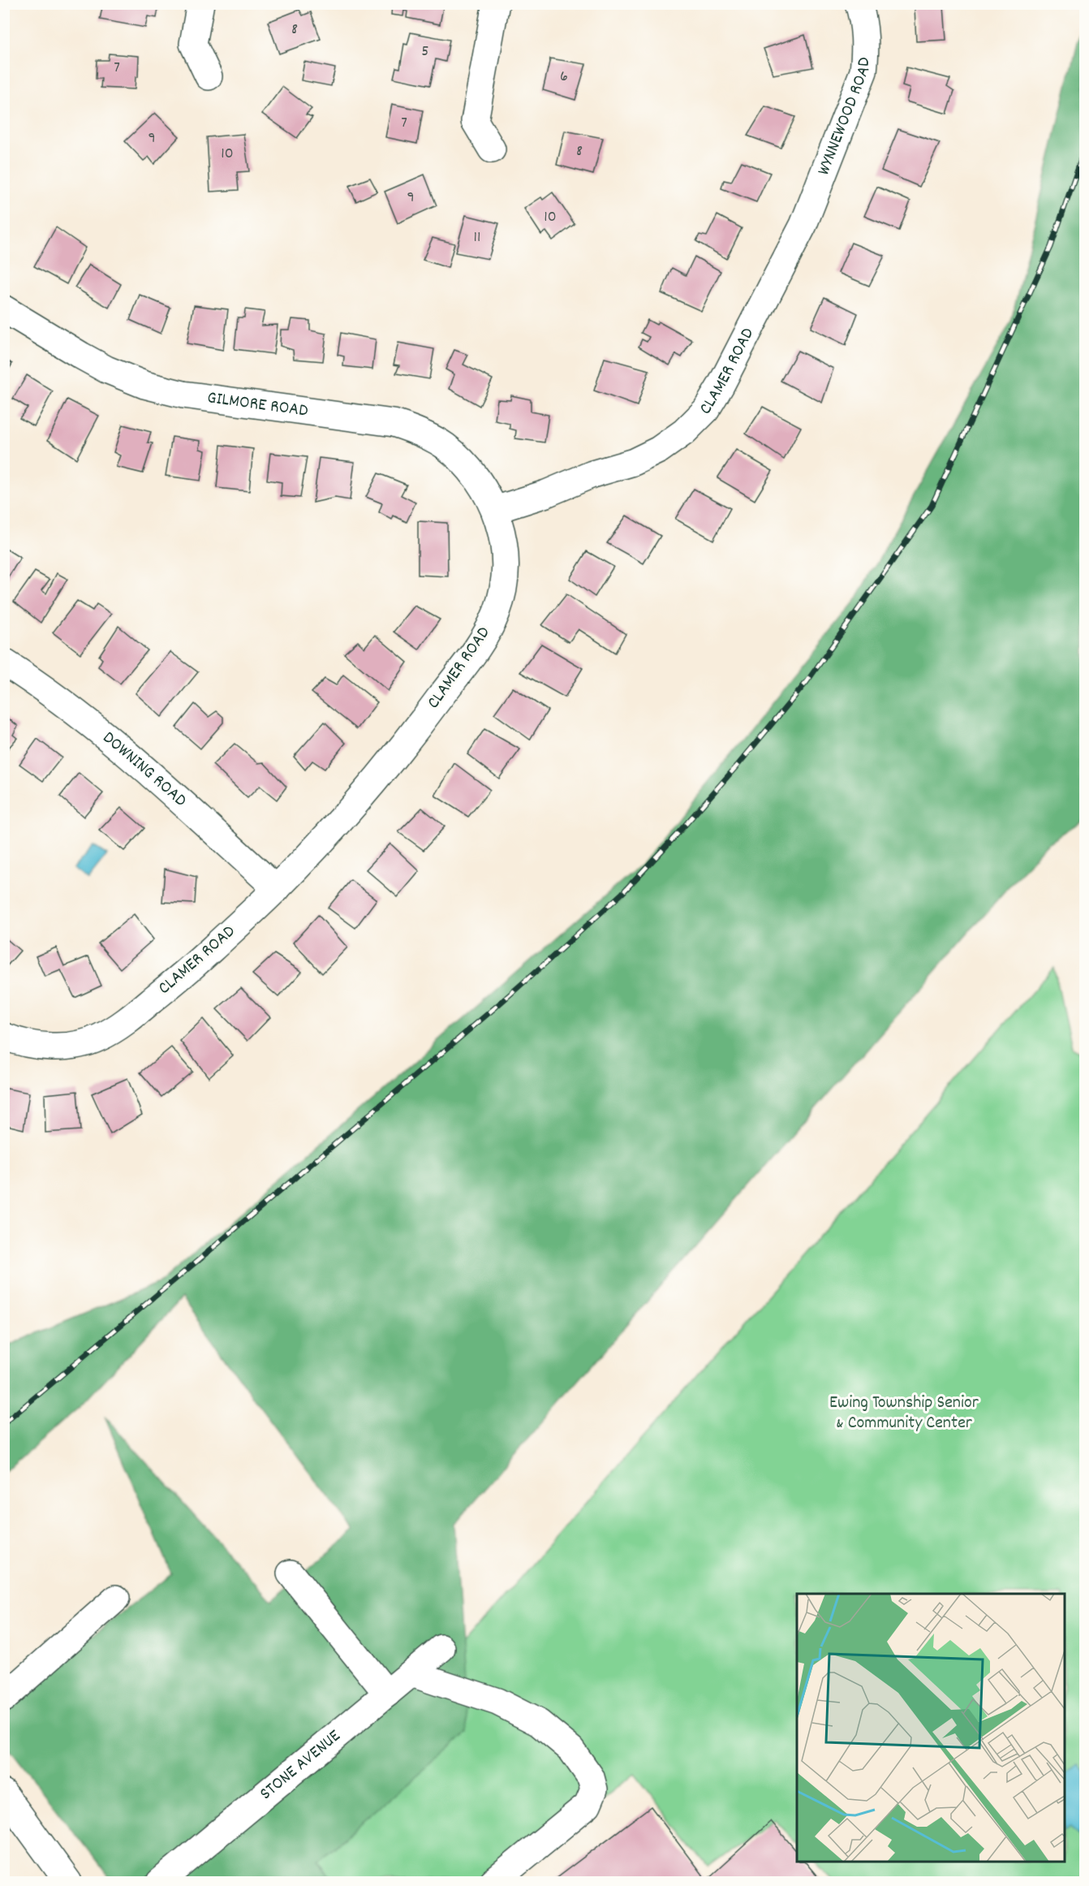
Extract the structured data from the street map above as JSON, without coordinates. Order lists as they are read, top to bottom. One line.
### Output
{"streets":{"street":["WYNNEWOOD ROAD","CLAMER ROAD","GILMORE ROAD","DOWNING ROAD","STONE AVENUE"]},"crossings":[["WYNNEWOOD ROAD","CLAMER ROAD"],["CLAMER ROAD","GILMORE ROAD"],["CLAMER ROAD","DOWNING ROAD"]],"parks":["Ewing Township Senior & Community Center"],"house_numbers":["8","5","7","6","7","9","8","10","9","10","11"]}
